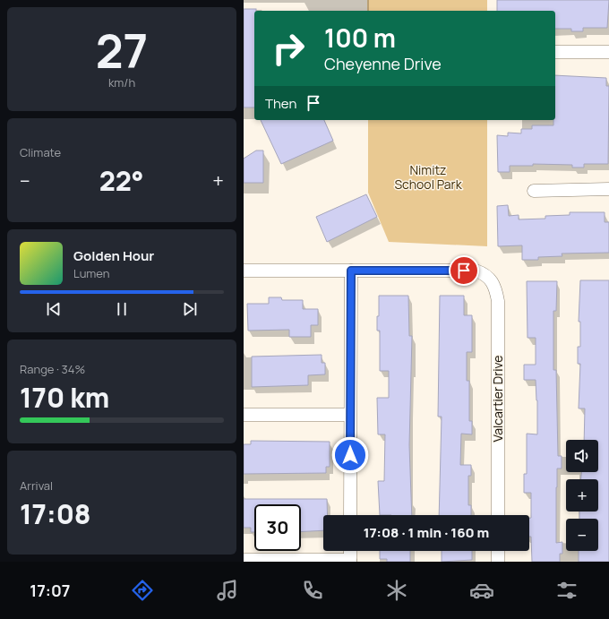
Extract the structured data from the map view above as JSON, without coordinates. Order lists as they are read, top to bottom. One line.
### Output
{"streets":{"street":["Valcartier Drive"]},"parks":["Nimitz School Park"],"page":{"tile":[["27","km/h"],"Climate",["Range · 34%","170 km"],["Arrival","17:08"]],"turn":["100 m","Cheyenne Drive"],"then":"Then","heat":["−","22°","+"],"song":["Golden Hour","Lumen"],"map_buttons":["+","−"],"limit":"30","trip":"17:08 · 1 min · 160 m","tabs":"17:07"}}
